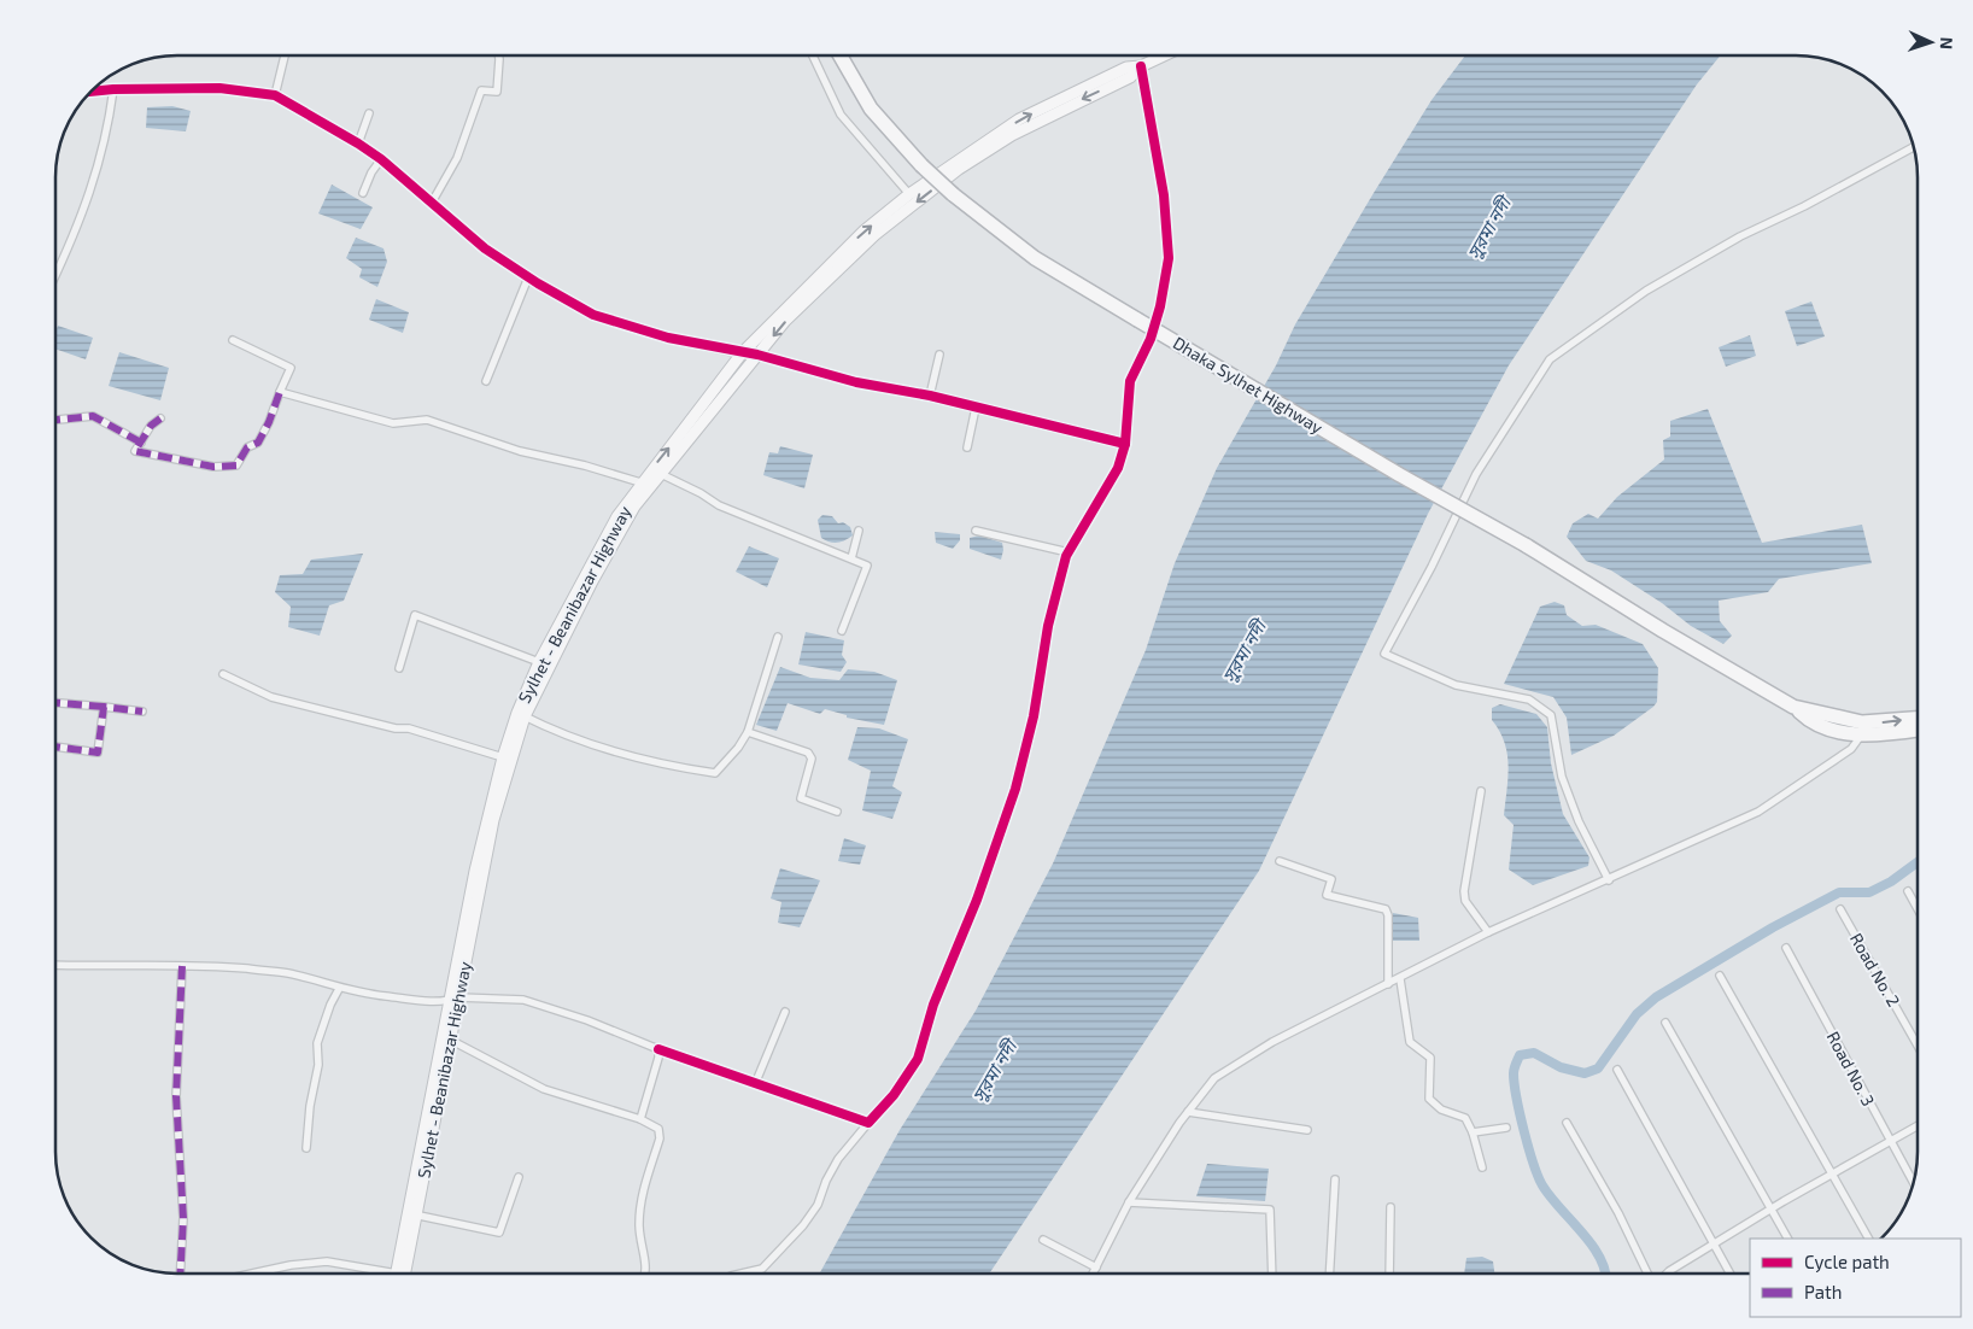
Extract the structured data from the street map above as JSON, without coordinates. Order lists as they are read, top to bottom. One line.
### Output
{"streets":{"highway":["Dhaka Sylhet Highway"],"main road":["Sylhet - Beanibazar Highway"],"street":["Road No. 2","Road No. 3"]},"water":["সুরমা নদী"],"legend":["Cycle path","Path"],"north":"right"}
